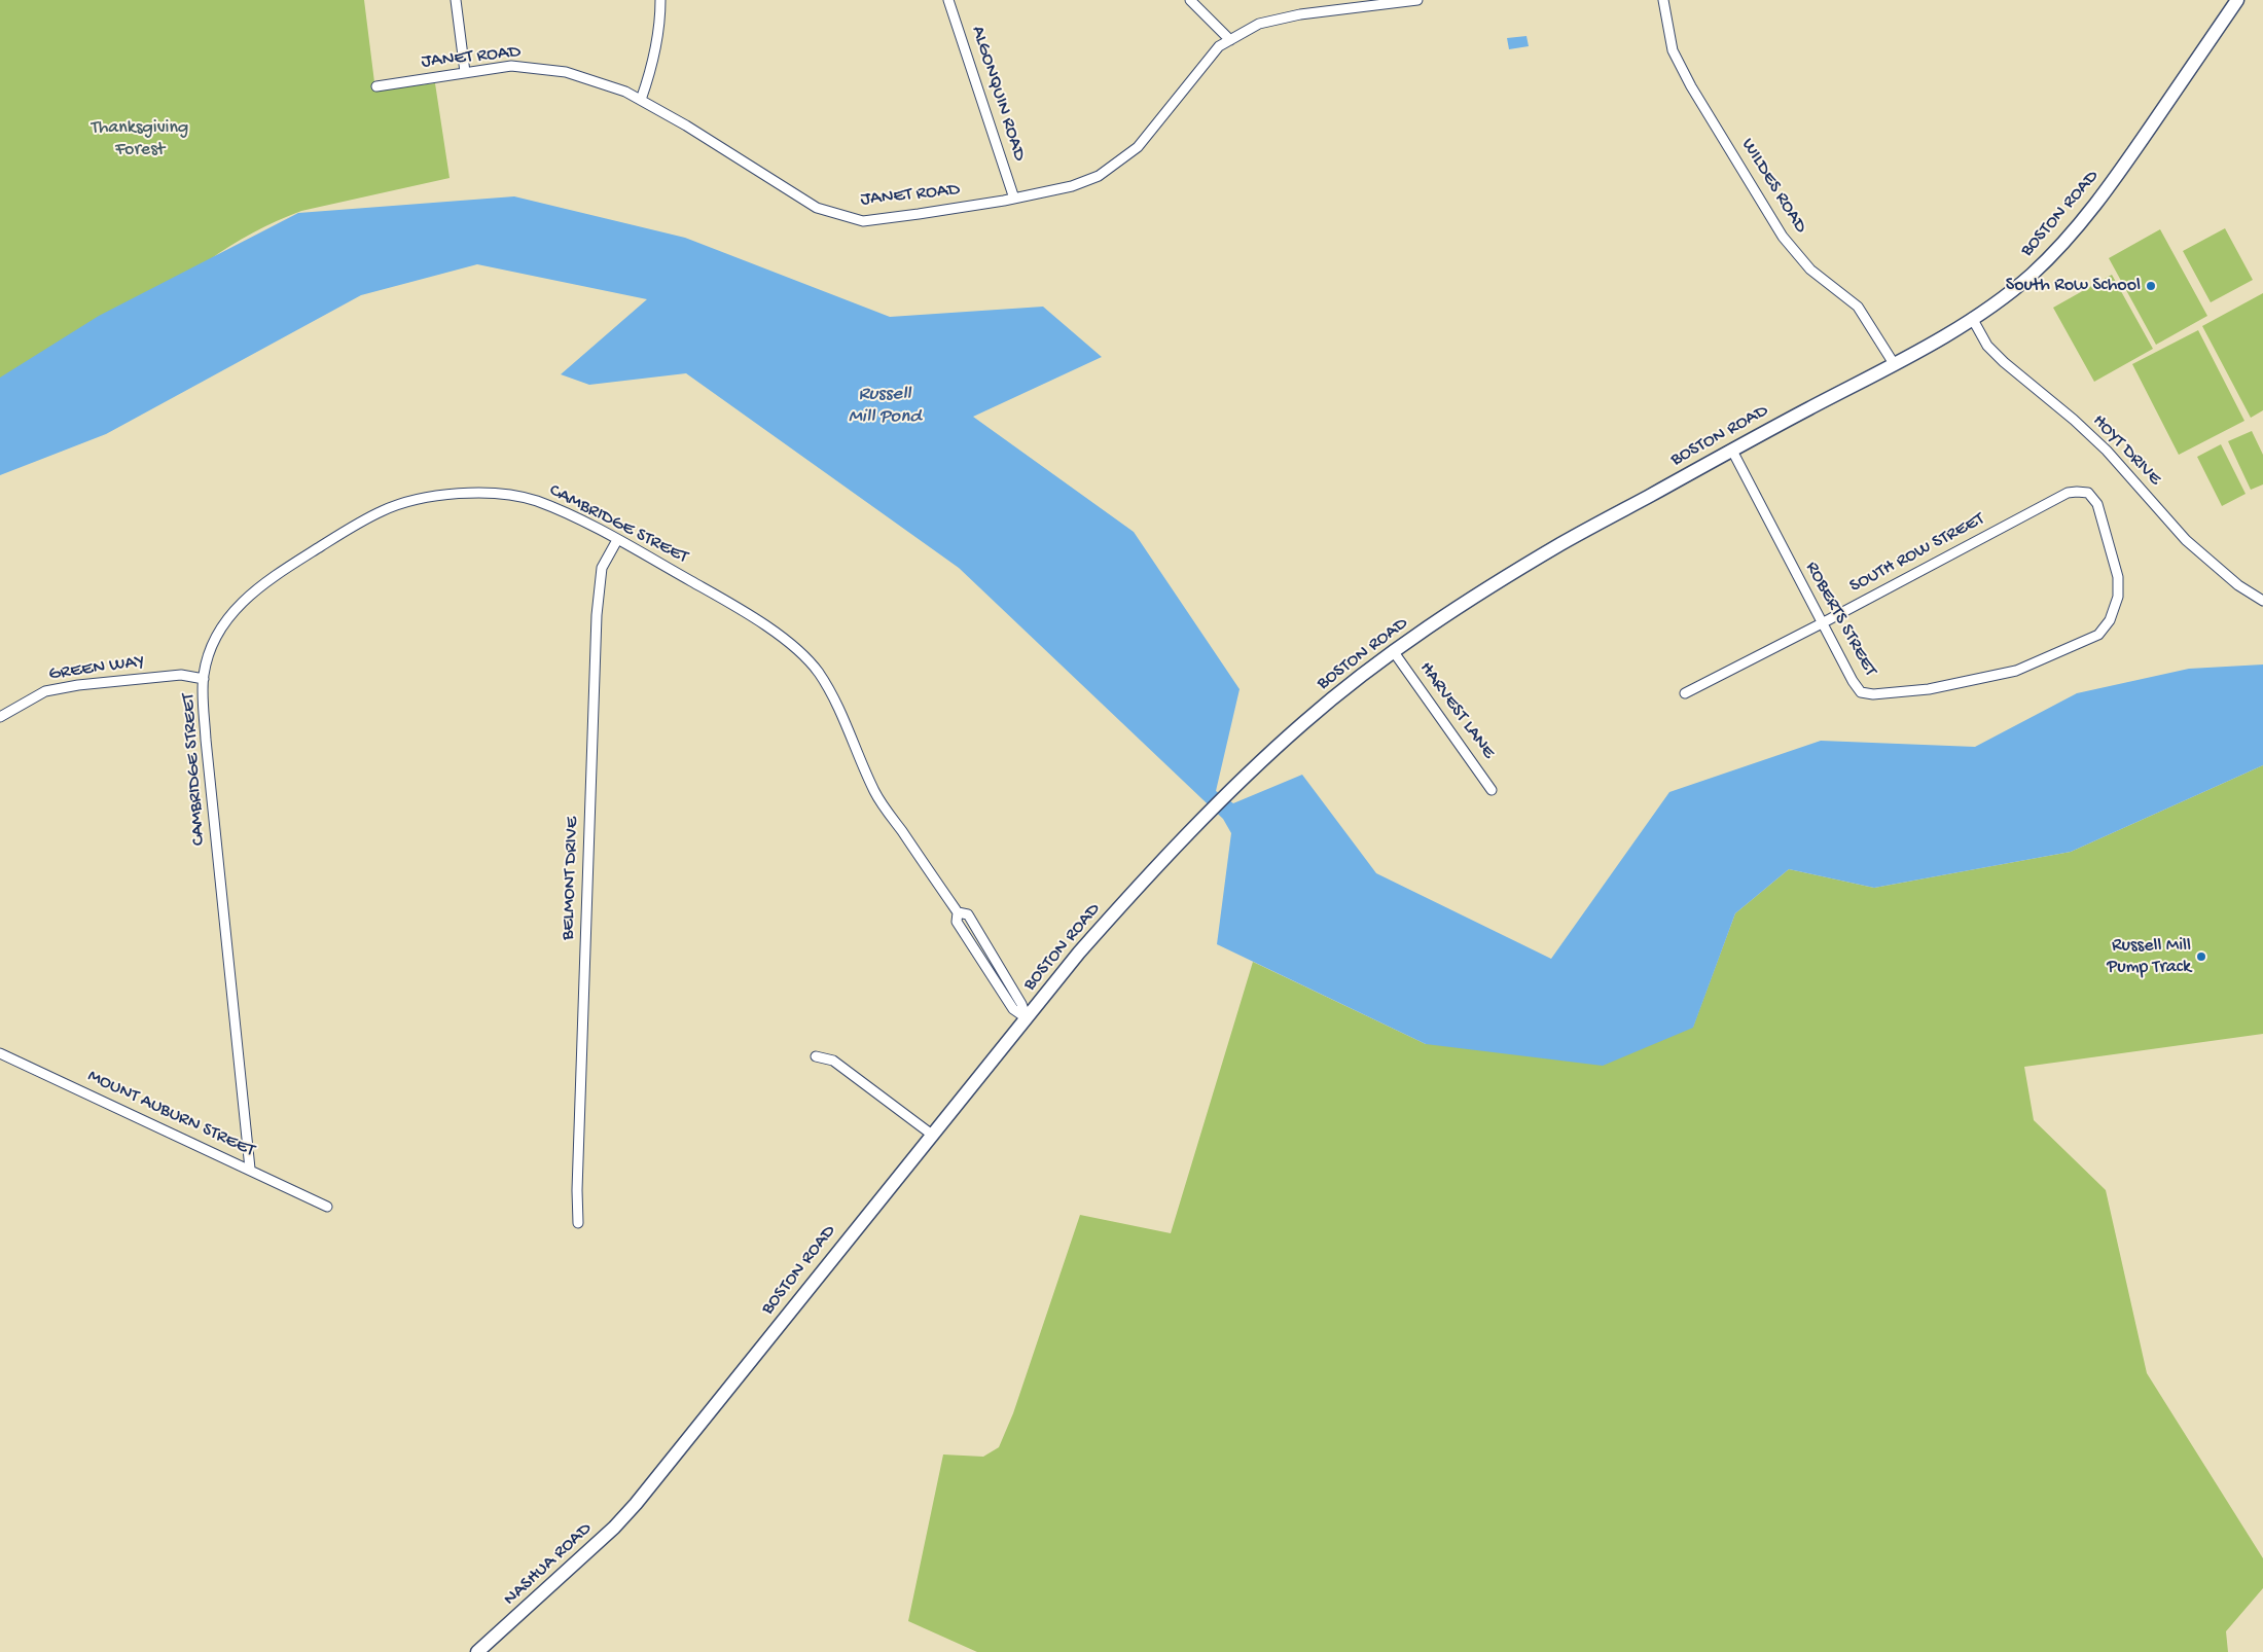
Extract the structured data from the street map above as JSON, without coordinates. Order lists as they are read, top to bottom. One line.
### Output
{"streets":{"main road":["BOSTON ROAD","NASHUA ROAD"],"street":["JANET ROAD","ALGONQUIN ROAD","WILDES ROAD","HOYT DRIVE","CAMBRIDGE STREET","SOUTH ROW STREET","ROBERTS STREET","GREEN WAY","HARVEST LANE","BELMONT DRIVE","MOUNT AUBURN STREET"]},"crossings":[["JANET ROAD","ALGONQUIN ROAD"],["WILDES ROAD","BOSTON ROAD"],["BOSTON ROAD","HOYT DRIVE"],["BOSTON ROAD","CAMBRIDGE STREET"],["BOSTON ROAD","ROBERTS STREET"],["BOSTON ROAD","HARVEST LANE"],["BOSTON ROAD","NASHUA ROAD"],["CAMBRIDGE STREET","GREEN WAY"],["CAMBRIDGE STREET","BELMONT DRIVE"],["CAMBRIDGE STREET","MOUNT AUBURN STREET"],["SOUTH ROW STREET","ROBERTS STREET"]],"water":["Russell Mill Pond"],"parks":["Thanksgiving Forest"],"places":["South Row School","Russell Mill Pump Track"]}
